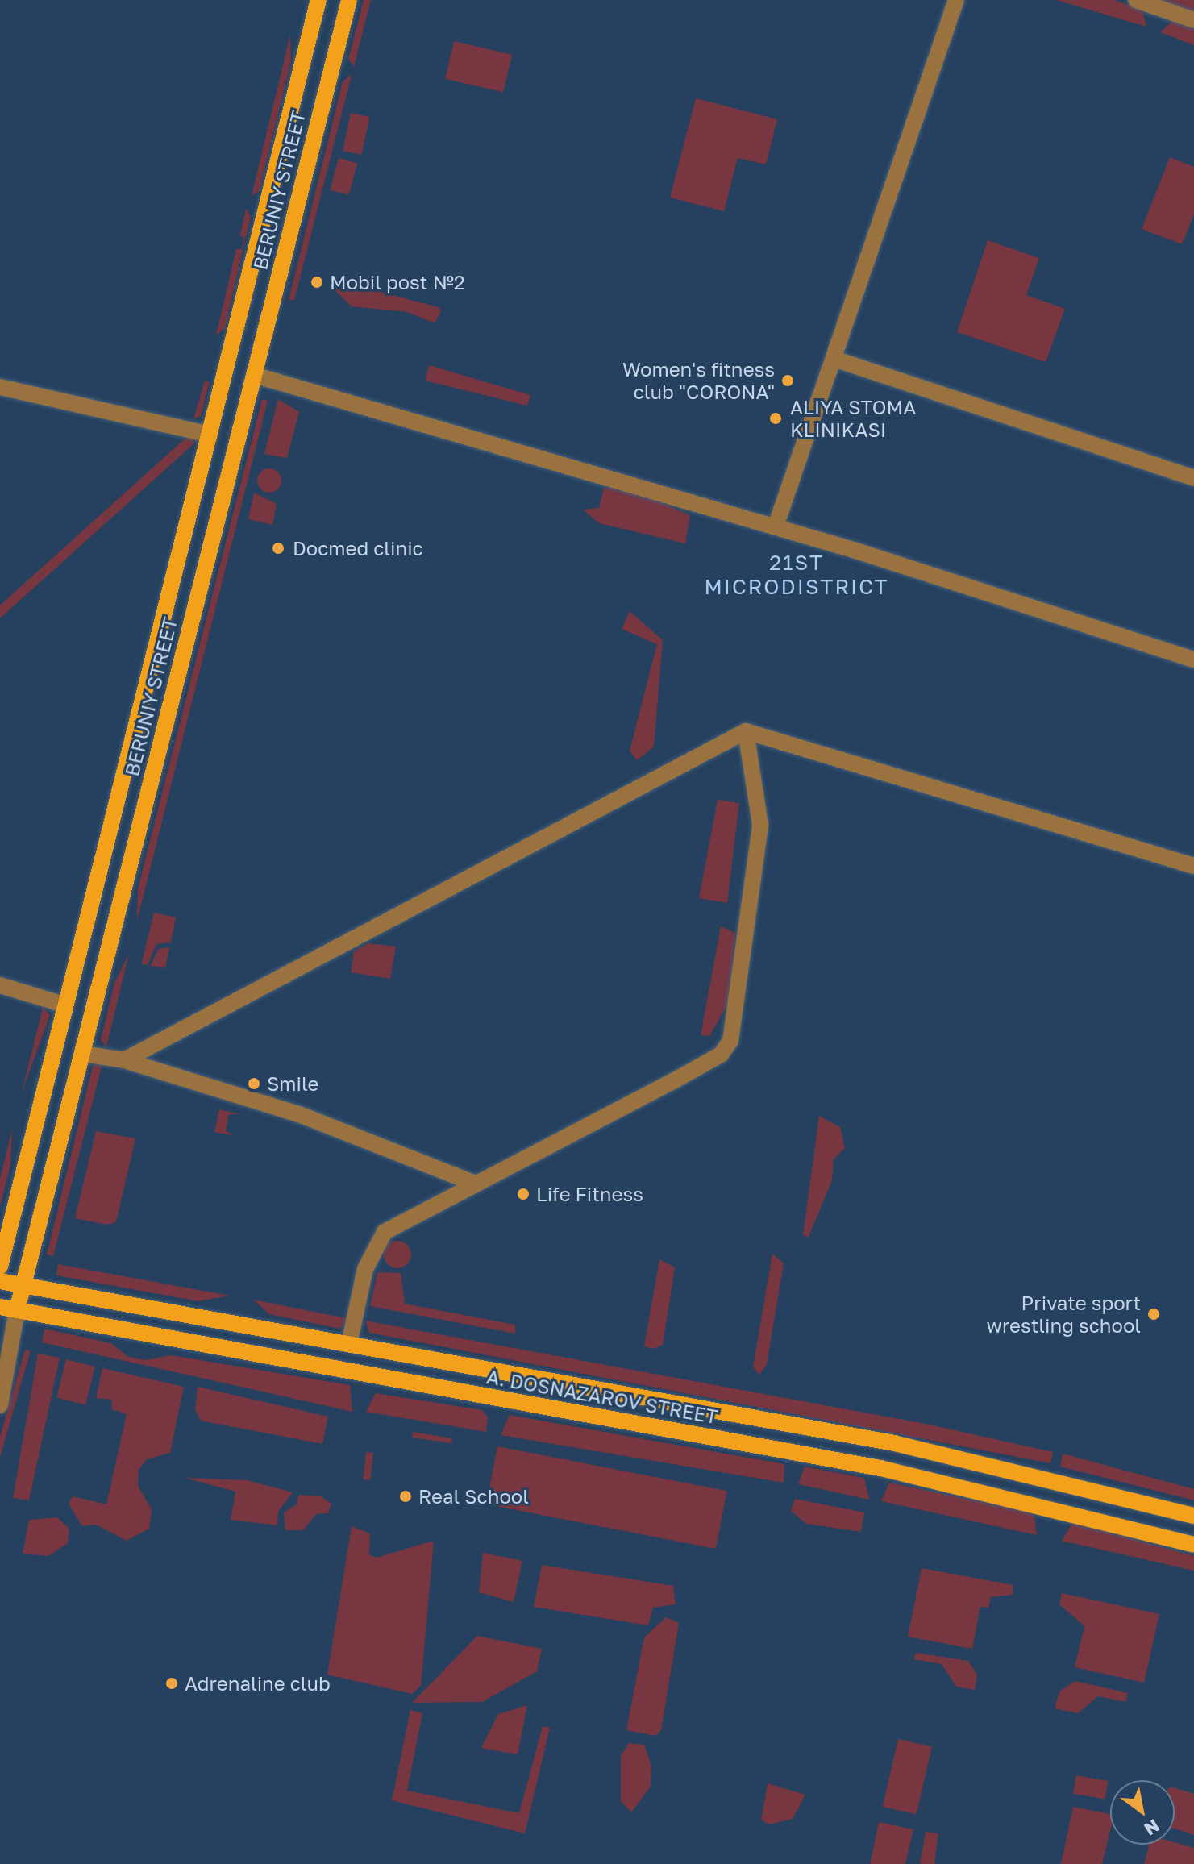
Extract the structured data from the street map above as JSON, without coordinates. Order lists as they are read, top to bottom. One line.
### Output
{"streets":{"main road":["BERUNIY STREET","A. DOSNAZAROV STREET"]},"crossings":[["BERUNIY STREET","A. DOSNAZAROV STREET"]],"districts":["21ST MICRODISTRICT"],"places":["Mobil post №2","Women's fitness club \"CORONA\"","ALIYA STOMA KLINIKASI","Docmed clinic","Smile","Life Fitness","Private sport wrestling school","Real School","Adrenaline club"],"north":"bottom right"}
